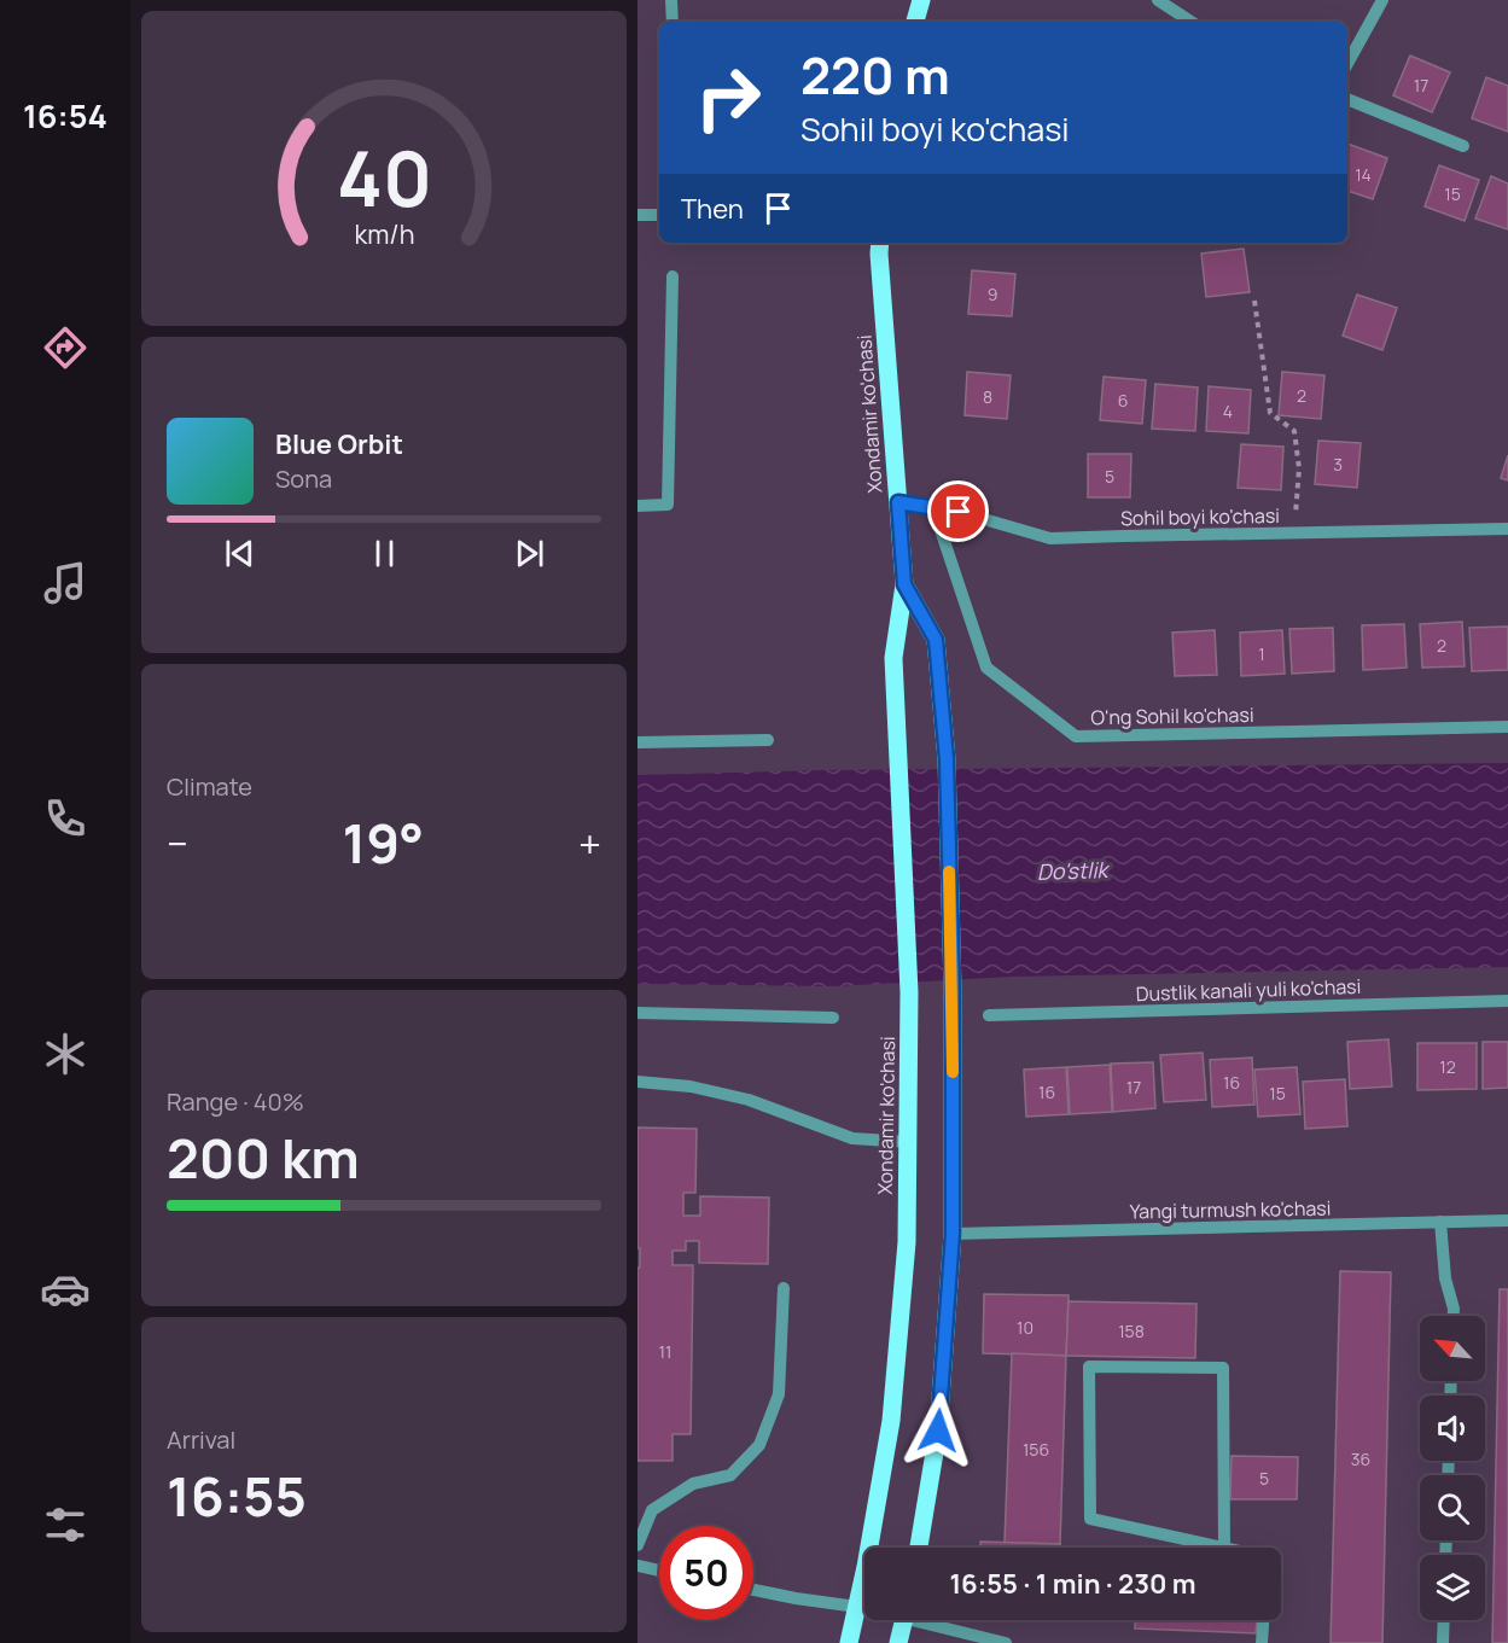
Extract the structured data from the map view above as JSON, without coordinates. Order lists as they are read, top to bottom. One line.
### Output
{"streets":{"main road":["Xondamir ko'chasi"],"street":["Sohil boyi ko'chasi","O'ng Sohil ko'chasi","Dustlik kanali yuli ko'chasi","Yangi turmush ko'chasi"]},"crossings":[["Xondamir ko'chasi","Sohil boyi ko'chasi"],["Xondamir ko'chasi","Yangi turmush ko'chasi"],["Sohil boyi ko'chasi","O'ng Sohil ko'chasi"]],"water":["Do'stlik"],"house_numbers":["17","14","15","9","2","8","6","4","3","5","2","1","12","16","17","16","15","10","158","11","156","36","5"],"north":"top left","page":{"tabs":"16:54","turn":["220 m","Sohil boyi ko'chasi"],"then":"Then","song":["Blue Orbit","Sona"],"tile":["Climate",["Range · 40%","200 km"],["Arrival","16:55"]],"heat":["−","19°","+"],"limit":"50","trip":"16:55 · 1 min · 230 m","gauge":["40","km/h"]}}
